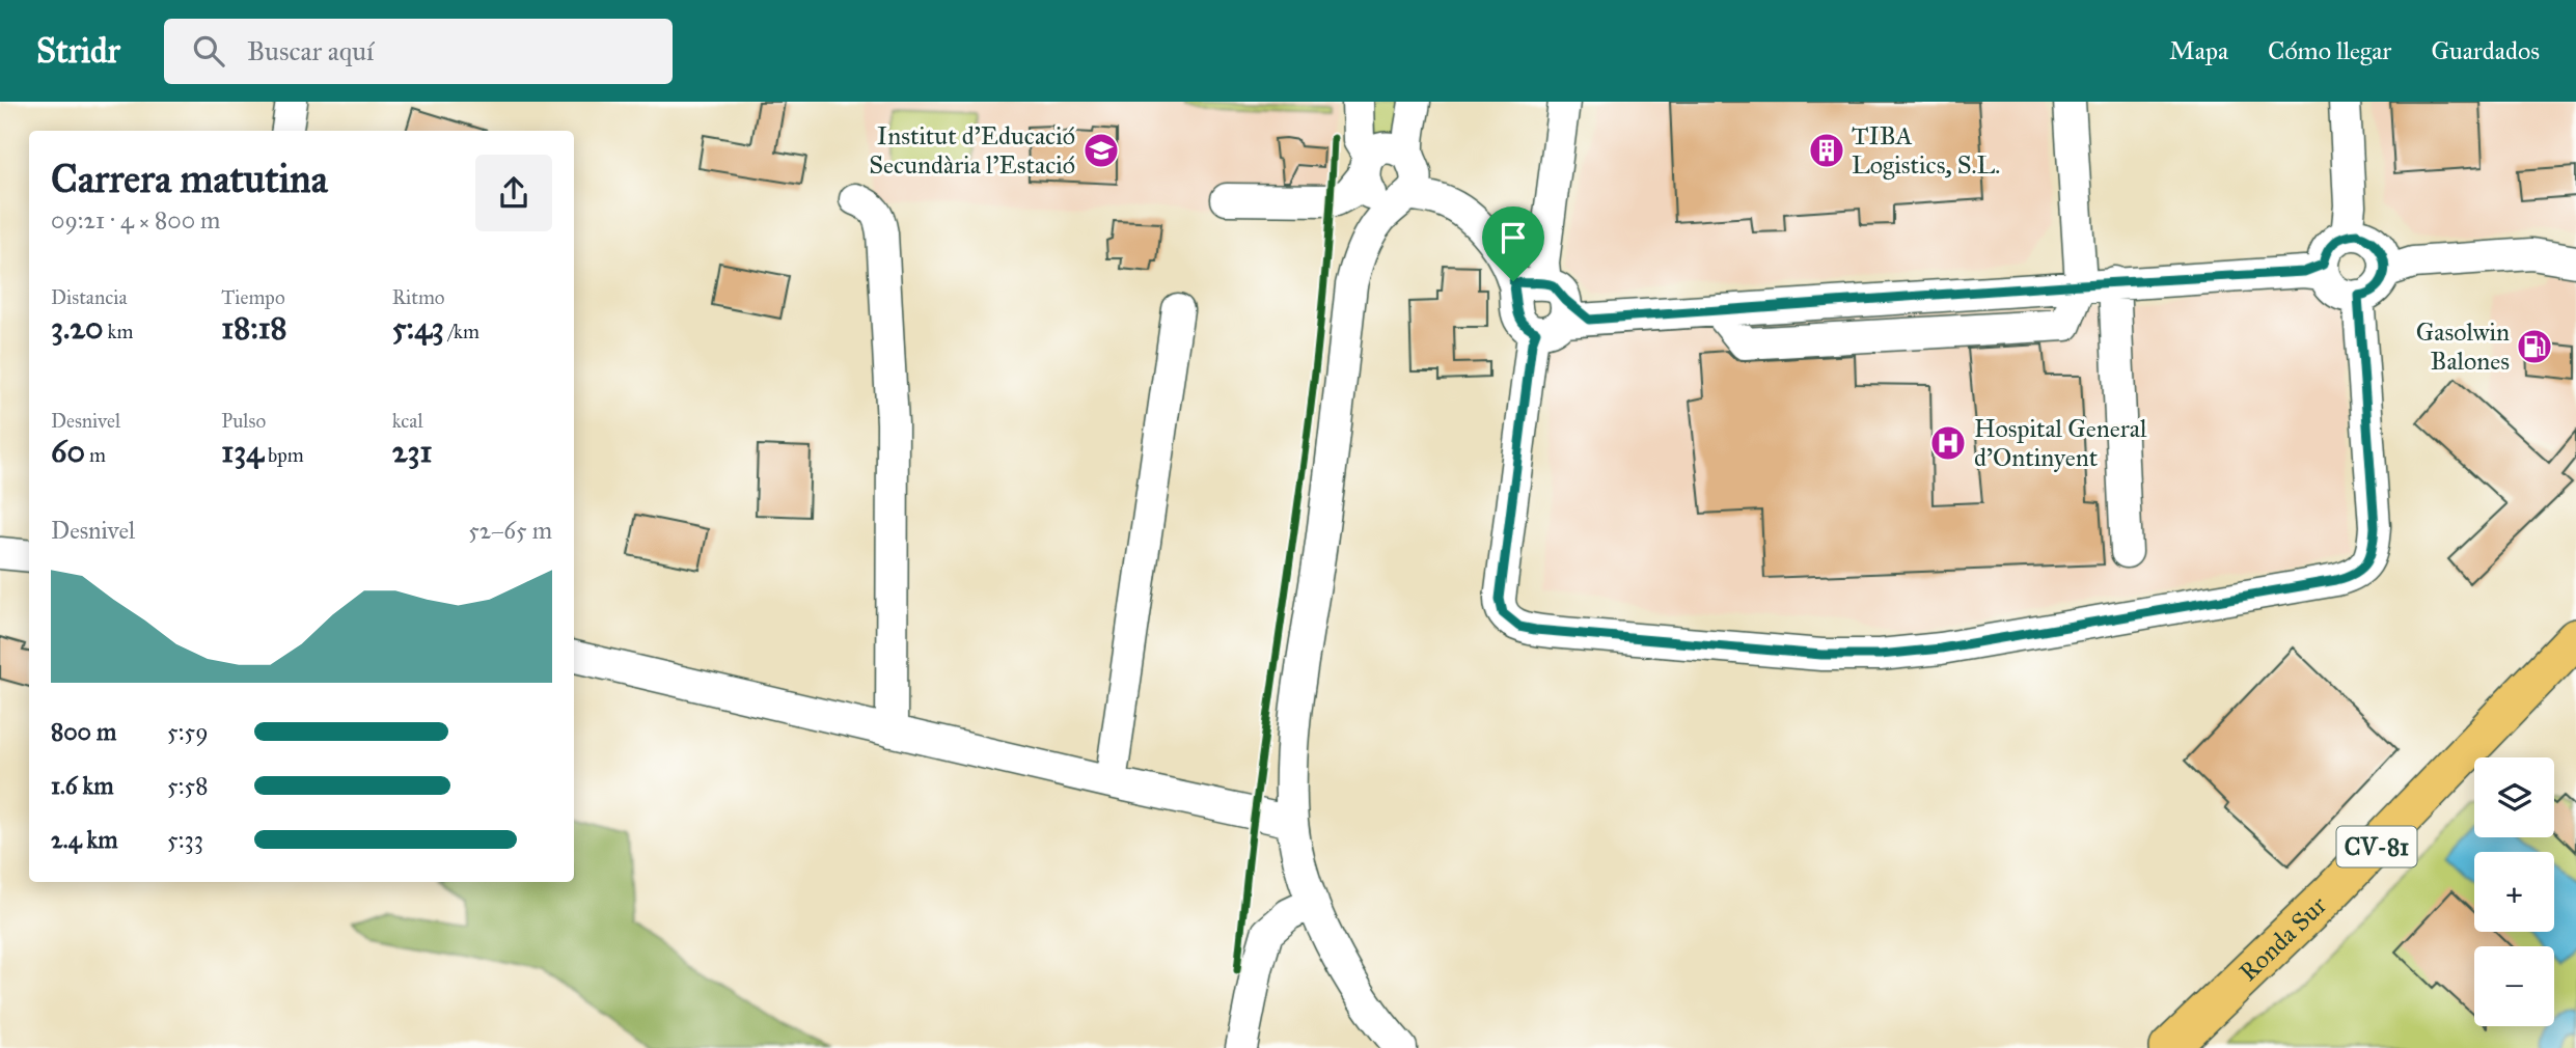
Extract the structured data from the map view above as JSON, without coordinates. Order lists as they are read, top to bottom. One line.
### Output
{"streets":{"main road":["CV-81","Ronda Sur"]},"places":{"school or university":["Institut d'Educació Secundària l'Estació"],"building":["TIBA Logistics, S.L."],"fuel station":["Gasolwin Balones"],"hospital":["Hospital General d'Ontinyent"]},"page":{"header":"Stridr","search":"Buscar aquí","nav":["Mapa","Cómo llegar","Guardados"],"heading":["Carrera matutina","09:21 · 4 × 800 m"],"stats":[["Distancia","3.20 km"],["Tiempo","18:18"],["Ritmo","5:43 /km"],["Desnivel","60 m"],["Pulso","134 bpm"],["kcal","231"]],"chart":["Desnivel","52–65 m"],"list":[{"name":"800 m","note":"5:59"},{"name":"1.6 km","note":"5:58"},{"name":"2.4 km","note":"5:33"}],"map_buttons":["+","−"]}}
